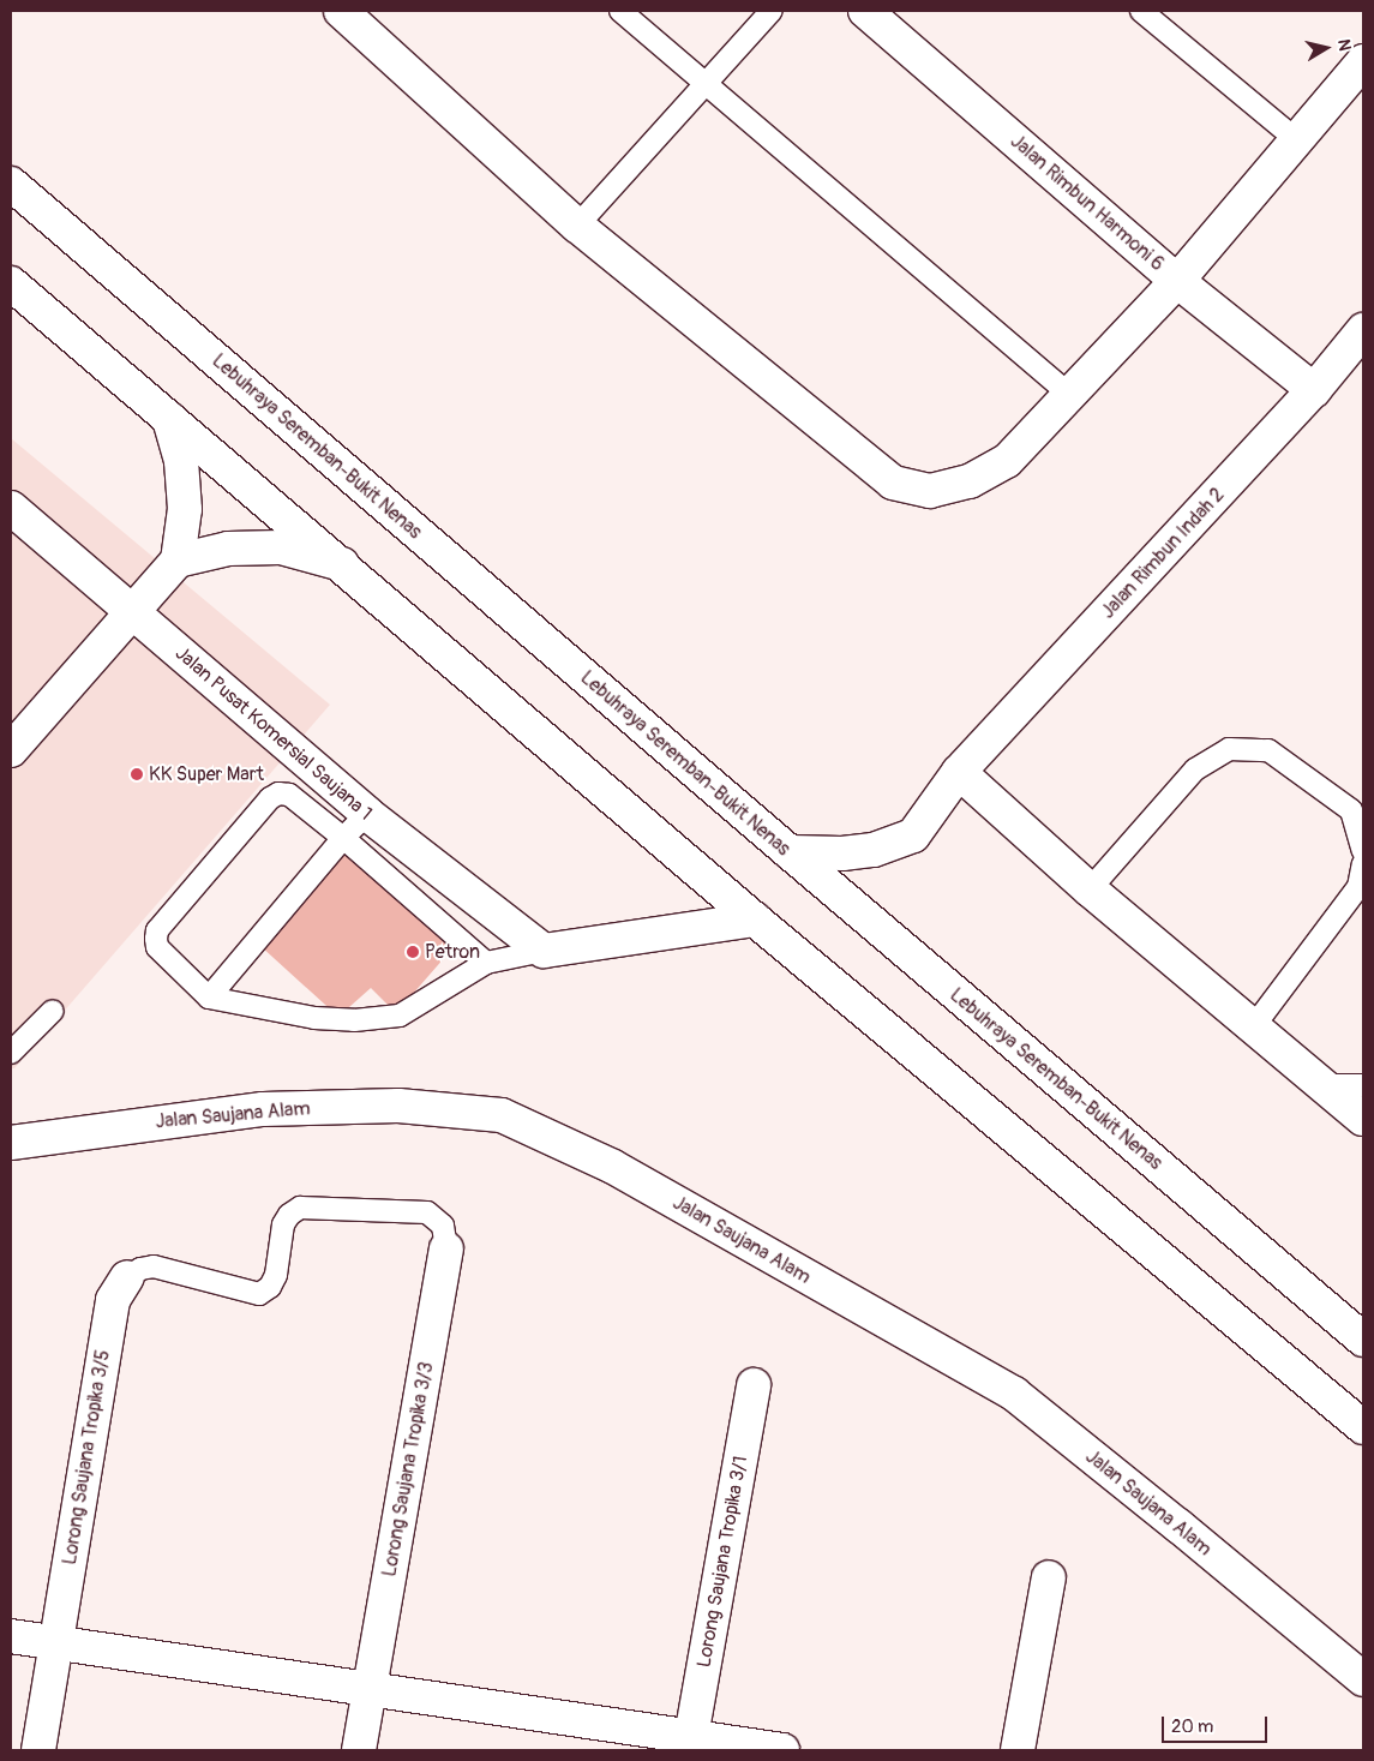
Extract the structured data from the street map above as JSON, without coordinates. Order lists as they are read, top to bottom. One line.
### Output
{"streets":{"main road":["Jalan Rimbun Harmoni 6","Lebuhraya Seremban-Bukit Nenas","Jalan Rimbun Indah 2","Jalan Pusat Komersial Saujana 1","Jalan Saujana Alam","Lorong Saujana Tropika 3/5","Lorong Saujana Tropika 3/3","Lorong Saujana Tropika 3/1"]},"crossings":[["Jalan Rimbun Harmoni 6","Jalan Rimbun Indah 2"],["Lebuhraya Seremban-Bukit Nenas","Jalan Rimbun Indah 2"]],"places":["KK Super Mart","Petron"],"scale_bar":"20 m","north":"right"}
